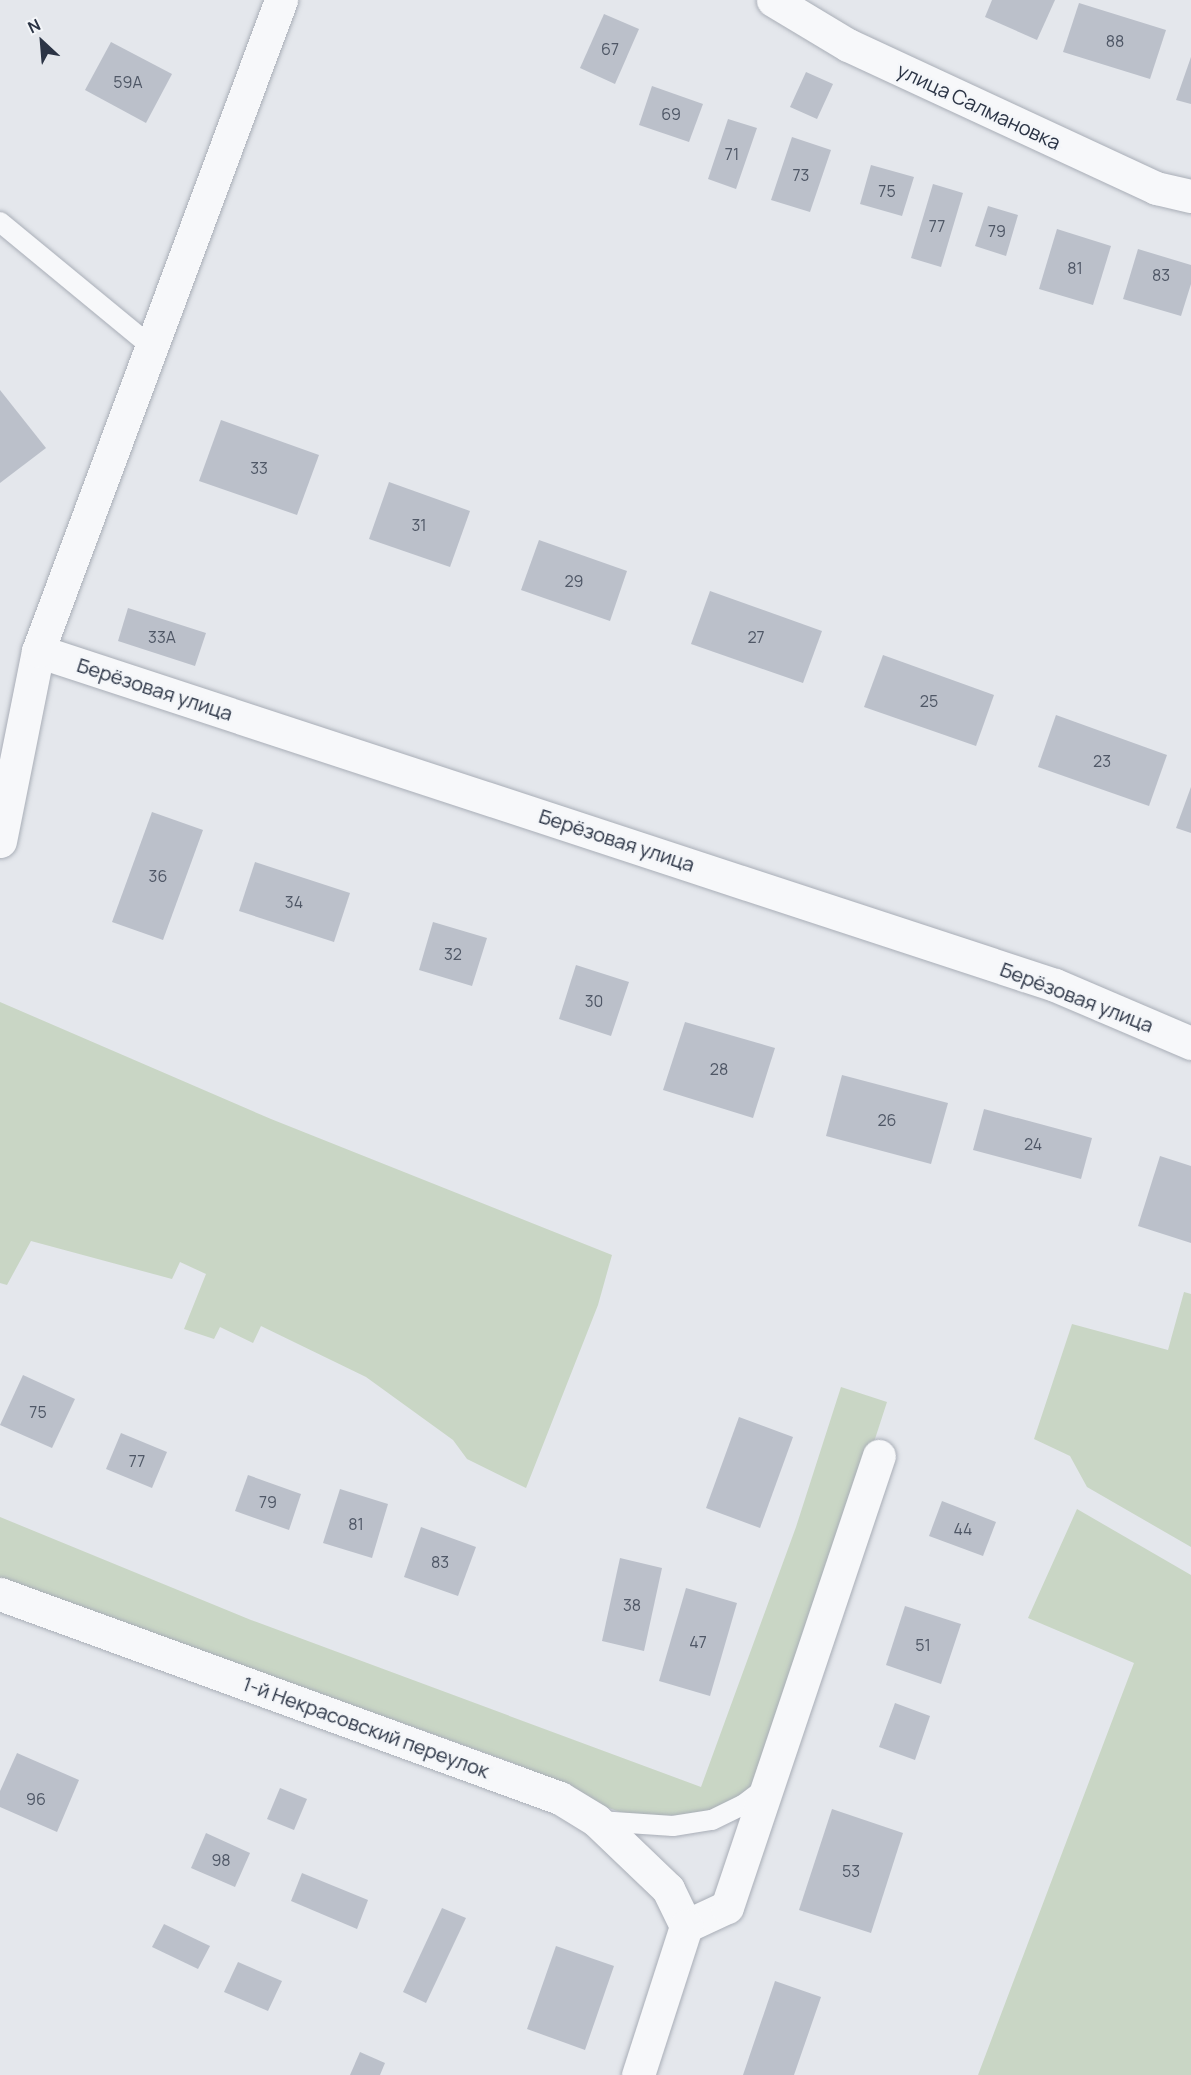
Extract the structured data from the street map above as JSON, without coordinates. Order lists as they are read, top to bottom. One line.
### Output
{"streets":{"street":["улица Салмановка","Берёзовая улица","1-й Некрасовский переулок"]},"house_numbers":["88","67","59А","69","71","73","75","77","79","81","83","33","31","29","33А","27","25","23","36","34","32","30","28","26","24","75","77","79","81","44","83","38","47","51","96","98","53"],"north":"top left"}
